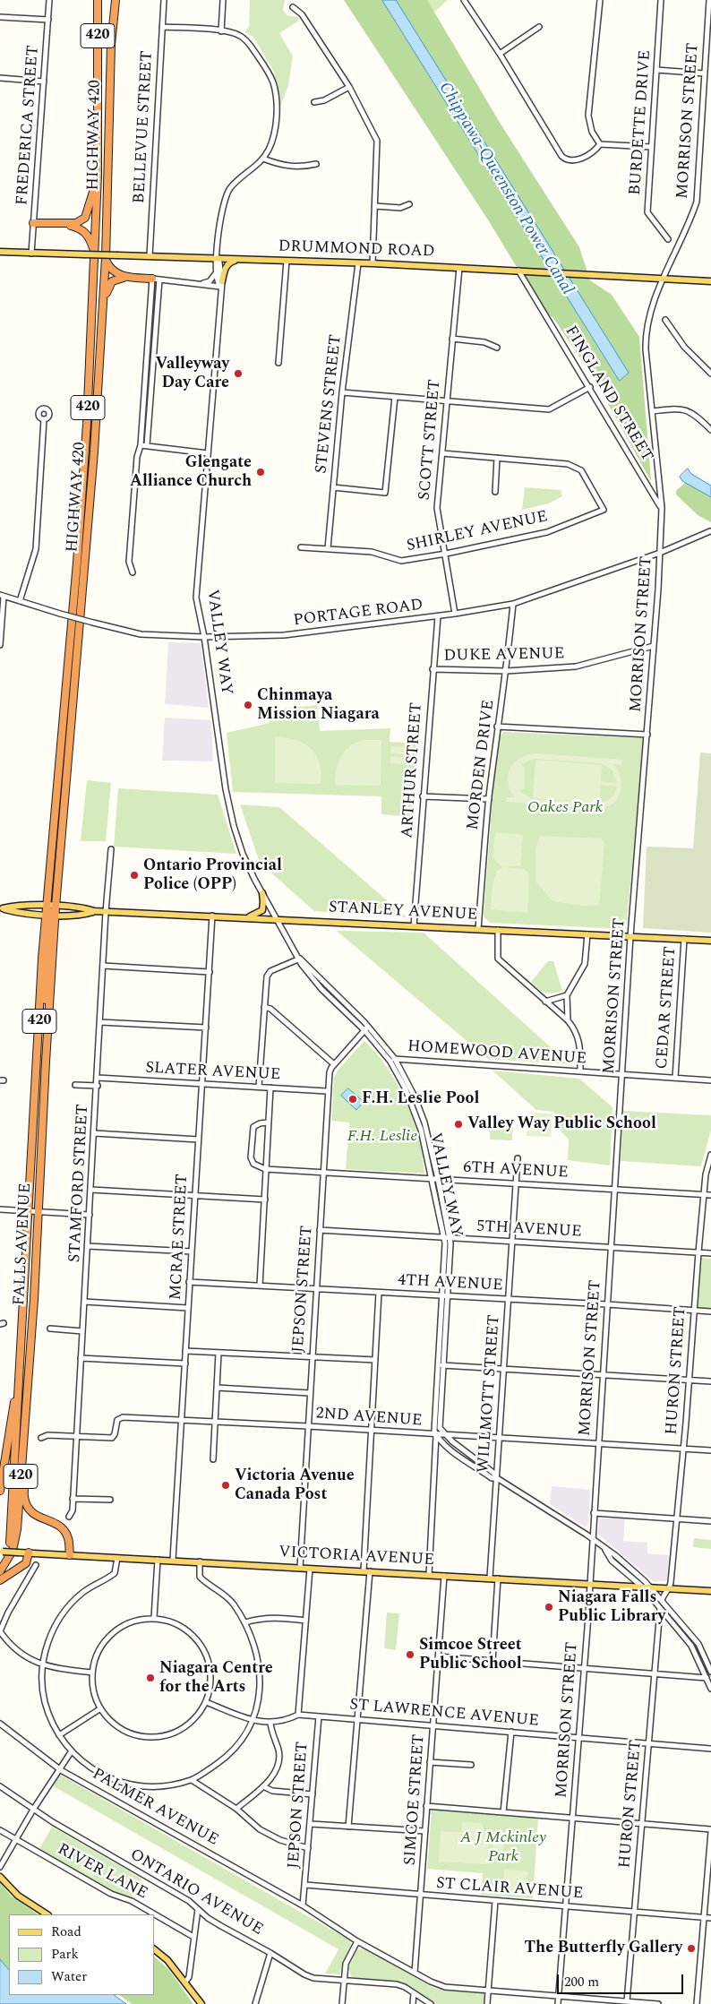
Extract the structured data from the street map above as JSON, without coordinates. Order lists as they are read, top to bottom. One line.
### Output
{"streets":{"highway":["420","HIGHWAY 420","FALLS AVENUE"],"main road":["DRUMMOND ROAD","STANLEY AVENUE","VICTORIA AVENUE"],"street":["MORRISON STREET","BURDETTE DRIVE","FREDERICA STREET","BELLEVUE STREET","FINGLAND STREET","STEVENS STREET","SCOTT STREET","SHIRLEY AVENUE","PORTAGE ROAD","VALLEY WAY","DUKE AVENUE","MORDEN DRIVE","ARTHUR STREET","CEDAR STREET","HOMEWOOD AVENUE","SLATER AVENUE","6TH AVENUE","STAMFORD STREET","5TH AVENUE","MCRAE STREET","4TH AVENUE","JEPSON STREET","HURON STREET","WILLMOTT STREET","2ND AVENUE","ST LAWRENCE AVENUE","SIMCOE STREET","PALMER AVENUE","RIVER LANE","ST CLAIR AVENUE","ONTARIO AVENUE"]},"crossings":[["MORRISON STREET","DRUMMOND ROAD"],["MORRISON STREET","FINGLAND STREET"],["MORRISON STREET","PORTAGE ROAD"],["MORRISON STREET","DUKE AVENUE"],["MORRISON STREET","STANLEY AVENUE"],["MORRISON STREET","HOMEWOOD AVENUE"],["MORRISON STREET","6TH AVENUE"],["MORRISON STREET","5TH AVENUE"],["MORRISON STREET","4TH AVENUE"],["MORRISON STREET","2ND AVENUE"],["MORRISON STREET","VICTORIA AVENUE"],["MORRISON STREET","ST LAWRENCE AVENUE"],["MORRISON STREET","ST CLAIR AVENUE"],["FREDERICA STREET","DRUMMOND ROAD"],["BELLEVUE STREET","DRUMMOND ROAD"],["BELLEVUE STREET","VALLEY WAY"],["HIGHWAY 420","STANLEY AVENUE"],["HIGHWAY 420","FALLS AVENUE"],["DRUMMOND ROAD","FINGLAND STREET"],["DRUMMOND ROAD","STEVENS STREET"],["DRUMMOND ROAD","SCOTT STREET"],["DRUMMOND ROAD","VALLEY WAY"],["STEVENS STREET","SHIRLEY AVENUE"],["SCOTT STREET","SHIRLEY AVENUE"],["SCOTT STREET","PORTAGE ROAD"],["PORTAGE ROAD","VALLEY WAY"],["PORTAGE ROAD","MORDEN DRIVE"],["PORTAGE ROAD","ARTHUR STREET"],["VALLEY WAY","STANLEY AVENUE"],["VALLEY WAY","HOMEWOOD AVENUE"],["VALLEY WAY","6TH AVENUE"],["VALLEY WAY","5TH AVENUE"],["VALLEY WAY","4TH AVENUE"],["VALLEY WAY","JEPSON STREET"],["VALLEY WAY","2ND AVENUE"],["DUKE AVENUE","MORDEN DRIVE"],["DUKE AVENUE","ARTHUR STREET"],["MORDEN DRIVE","STANLEY AVENUE"],["ARTHUR STREET","STANLEY AVENUE"],["STANLEY AVENUE","CEDAR STREET"],["STANLEY AVENUE","STAMFORD STREET"],["STANLEY AVENUE","MCRAE STREET"],["STANLEY AVENUE","FALLS AVENUE"],["CEDAR STREET","HOMEWOOD AVENUE"],["SLATER AVENUE","STAMFORD STREET"],["SLATER AVENUE","MCRAE STREET"],["SLATER AVENUE","JEPSON STREET"],["6TH AVENUE","JEPSON STREET"],["6TH AVENUE","HURON STREET"],["6TH AVENUE","WILLMOTT STREET"],["STAMFORD STREET","2ND AVENUE"],["5TH AVENUE","JEPSON STREET"],["5TH AVENUE","HURON STREET"],["5TH AVENUE","WILLMOTT STREET"],["MCRAE STREET","4TH AVENUE"],["MCRAE STREET","2ND AVENUE"],["MCRAE STREET","VICTORIA AVENUE"],["4TH AVENUE","JEPSON STREET"],["4TH AVENUE","HURON STREET"],["4TH AVENUE","WILLMOTT STREET"],["JEPSON STREET","2ND AVENUE"],["JEPSON STREET","VICTORIA AVENUE"],["JEPSON STREET","ST LAWRENCE AVENUE"],["JEPSON STREET","PALMER AVENUE"],["JEPSON STREET","ST CLAIR AVENUE"],["HURON STREET","2ND AVENUE"],["HURON STREET","VICTORIA AVENUE"],["HURON STREET","ST LAWRENCE AVENUE"],["HURON STREET","ST CLAIR AVENUE"],["WILLMOTT STREET","2ND AVENUE"],["WILLMOTT STREET","VICTORIA AVENUE"],["VICTORIA AVENUE","SIMCOE STREET"],["ST LAWRENCE AVENUE","SIMCOE STREET"],["SIMCOE STREET","PALMER AVENUE"],["SIMCOE STREET","ST CLAIR AVENUE"]],"water":["Chippawa-Queenston Power Canal"],"parks":["Oakes Park","F.H. Leslie","A J Mckinley Park"],"places":["Valleyway Day Care","Glengate Alliance Church","Chinmaya Mission Niagara","Ontario Provincial Police (OPP)","F.H. Leslie Pool","Valley Way Public School","Victoria Avenue Canada Post","Niagara Falls Public Library","Simcoe Street Public School","Niagara Centre for the Arts","The Butterfly Gallery"],"legend":["Road","Park","Water"],"scale_bar":"200 m"}
